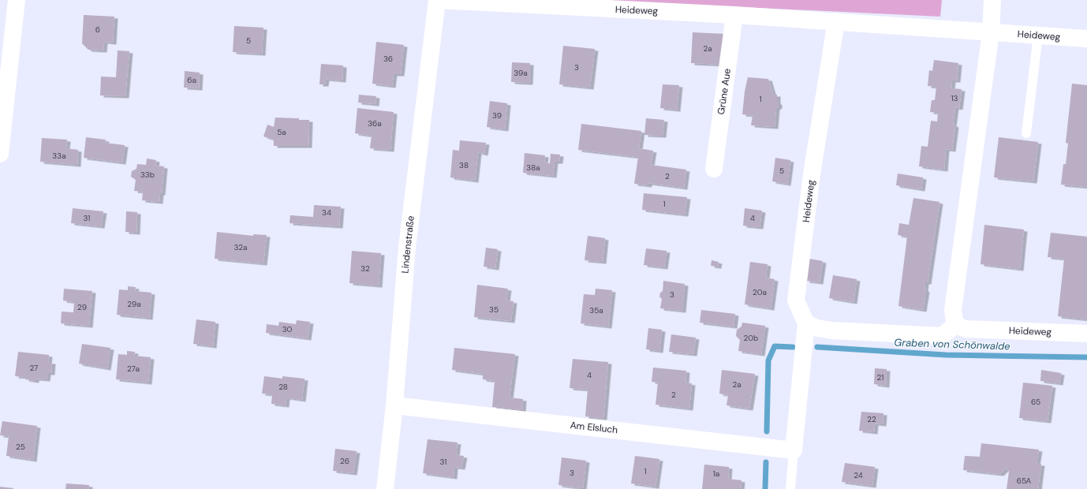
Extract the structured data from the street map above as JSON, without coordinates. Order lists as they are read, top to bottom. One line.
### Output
{"streets":{"street":["Heideweg","Grüne Aue","Lindenstraße","Am Elsluch"]},"crossings":[["Heideweg","Grüne Aue"],["Heideweg","Lindenstraße"],["Heideweg","Am Elsluch"],["Lindenstraße","Am Elsluch"]],"water":["Graben von Schönwalde"],"house_numbers":["6","5","2a","36","3","39a","6a","13","1","39","36a","5a","33a","38","38a","5","33b","2","1","34","31","4","32a","32","20a","3","29a","29","35","35a","30","20b","27","27a","4","21","2a","28","2","65","22","25","26","31","1","3","1a","24","65A"]}
